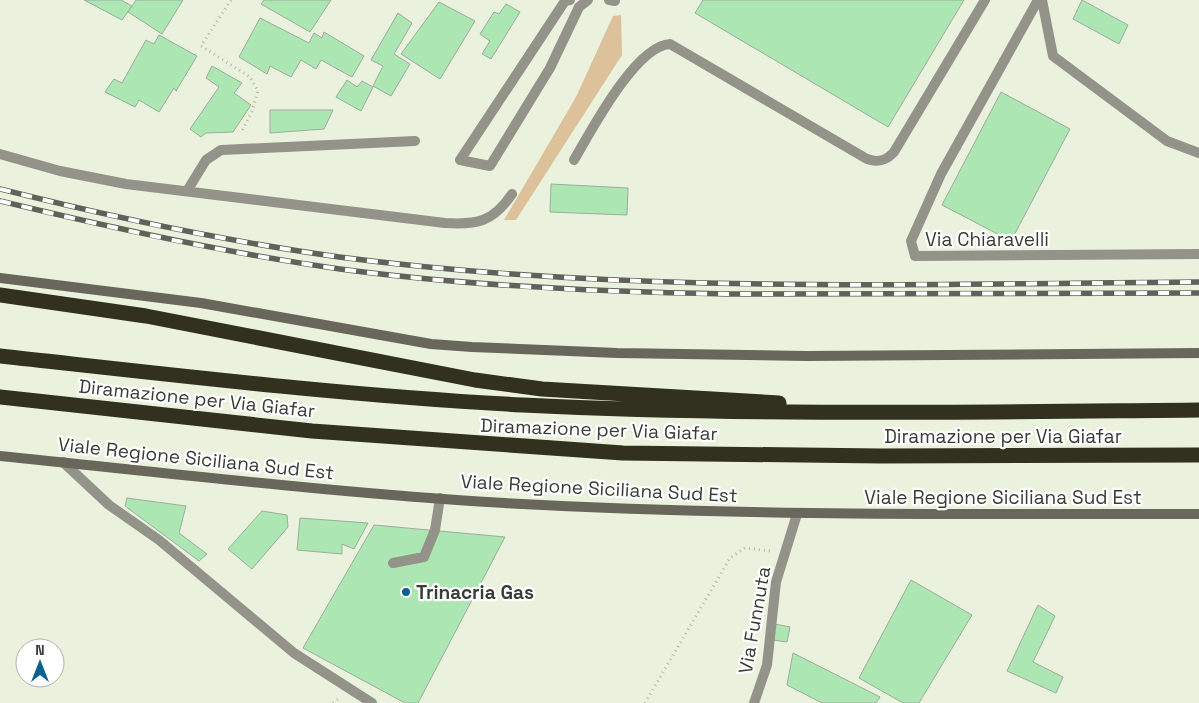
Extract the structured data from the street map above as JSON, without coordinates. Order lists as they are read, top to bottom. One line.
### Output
{"streets":{"highway":["Diramazione per Via Giafar"],"street":["Via Chiaravelli","Viale Regione Siciliana Sud Est","Via Funnuta"]},"crossings":[["Viale Regione Siciliana Sud Est","Via Funnuta"]],"places":["Trinacria Gas"],"north":"top"}
